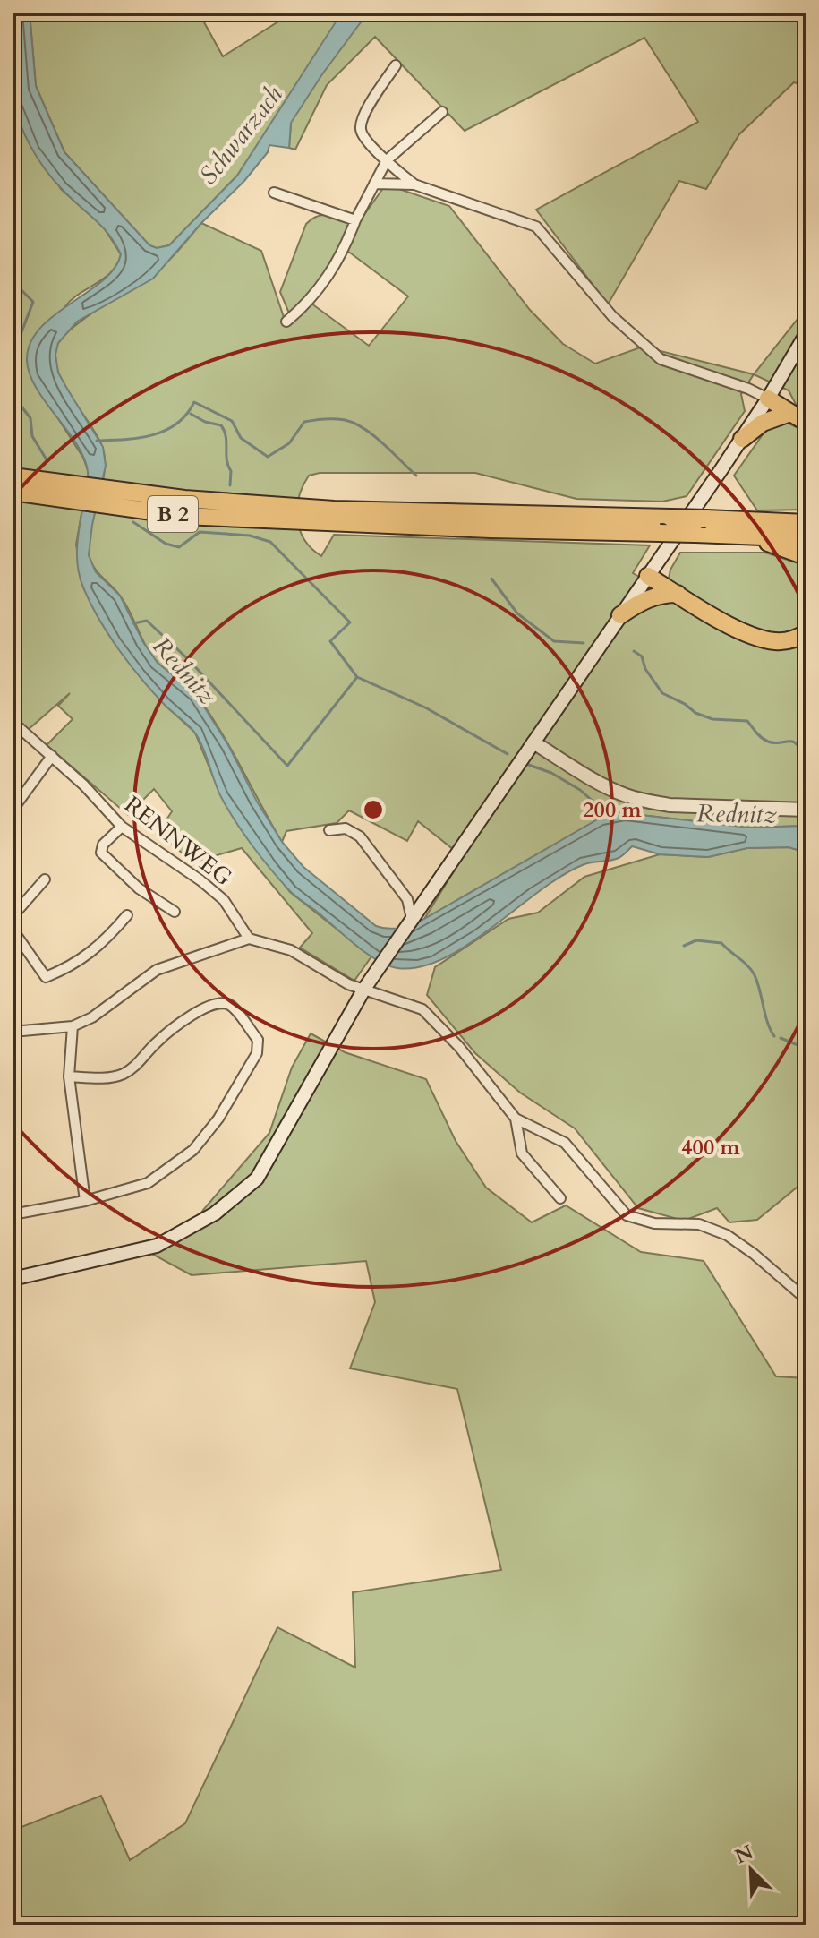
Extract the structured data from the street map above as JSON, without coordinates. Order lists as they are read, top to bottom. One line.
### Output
{"streets":{"highway":["B 2"],"street":["RENNWEG"]},"water":["Schwarzach","Rednitz"],"north":"top left","rings":["200 m","400 m"]}
